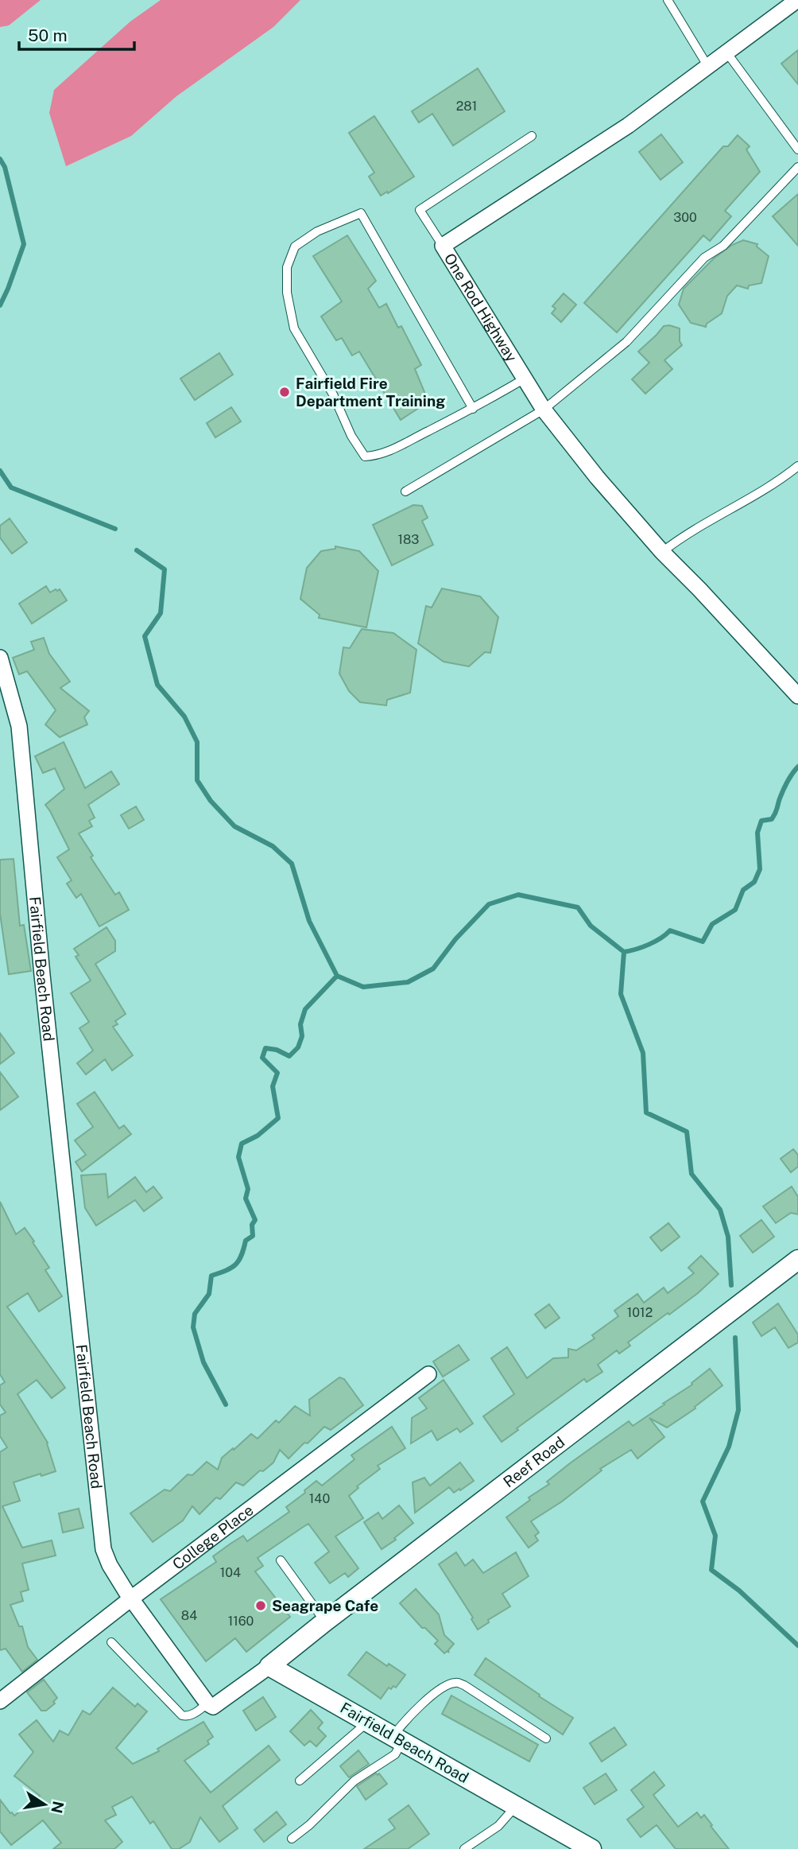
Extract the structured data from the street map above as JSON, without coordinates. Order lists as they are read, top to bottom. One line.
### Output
{"streets":{"street":["One Rod Highway","Fairfield Beach Road","Reef Road","College Place"]},"crossings":[["Fairfield Beach Road","Reef Road"],["Fairfield Beach Road","College Place"]],"places":["Fairfield Fire Department Training","Seagrape Cafe"],"house_numbers":["281","300","183","1012","140","104","84","1160"],"scale_bar":"50 m","north":"right"}
